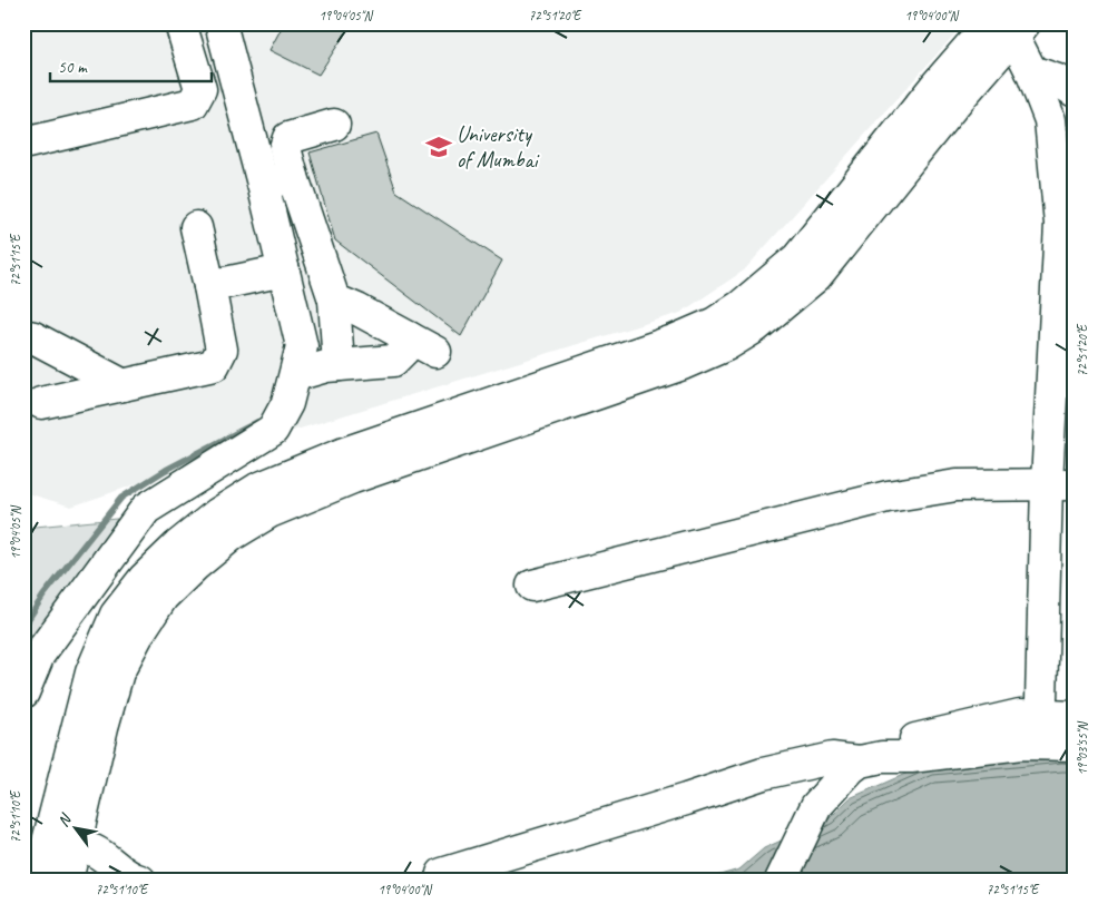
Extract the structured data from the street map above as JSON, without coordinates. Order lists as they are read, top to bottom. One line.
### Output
{"places":{"school or university":["University of Mumbai"]},"scale_bar":"50 m","north":"top left","coordinates":["19°04'05\"N","72°51'20\"E","19°04'00\"N","72°51'15\"E","19°03'55\"N","72°51'10\"E"]}
